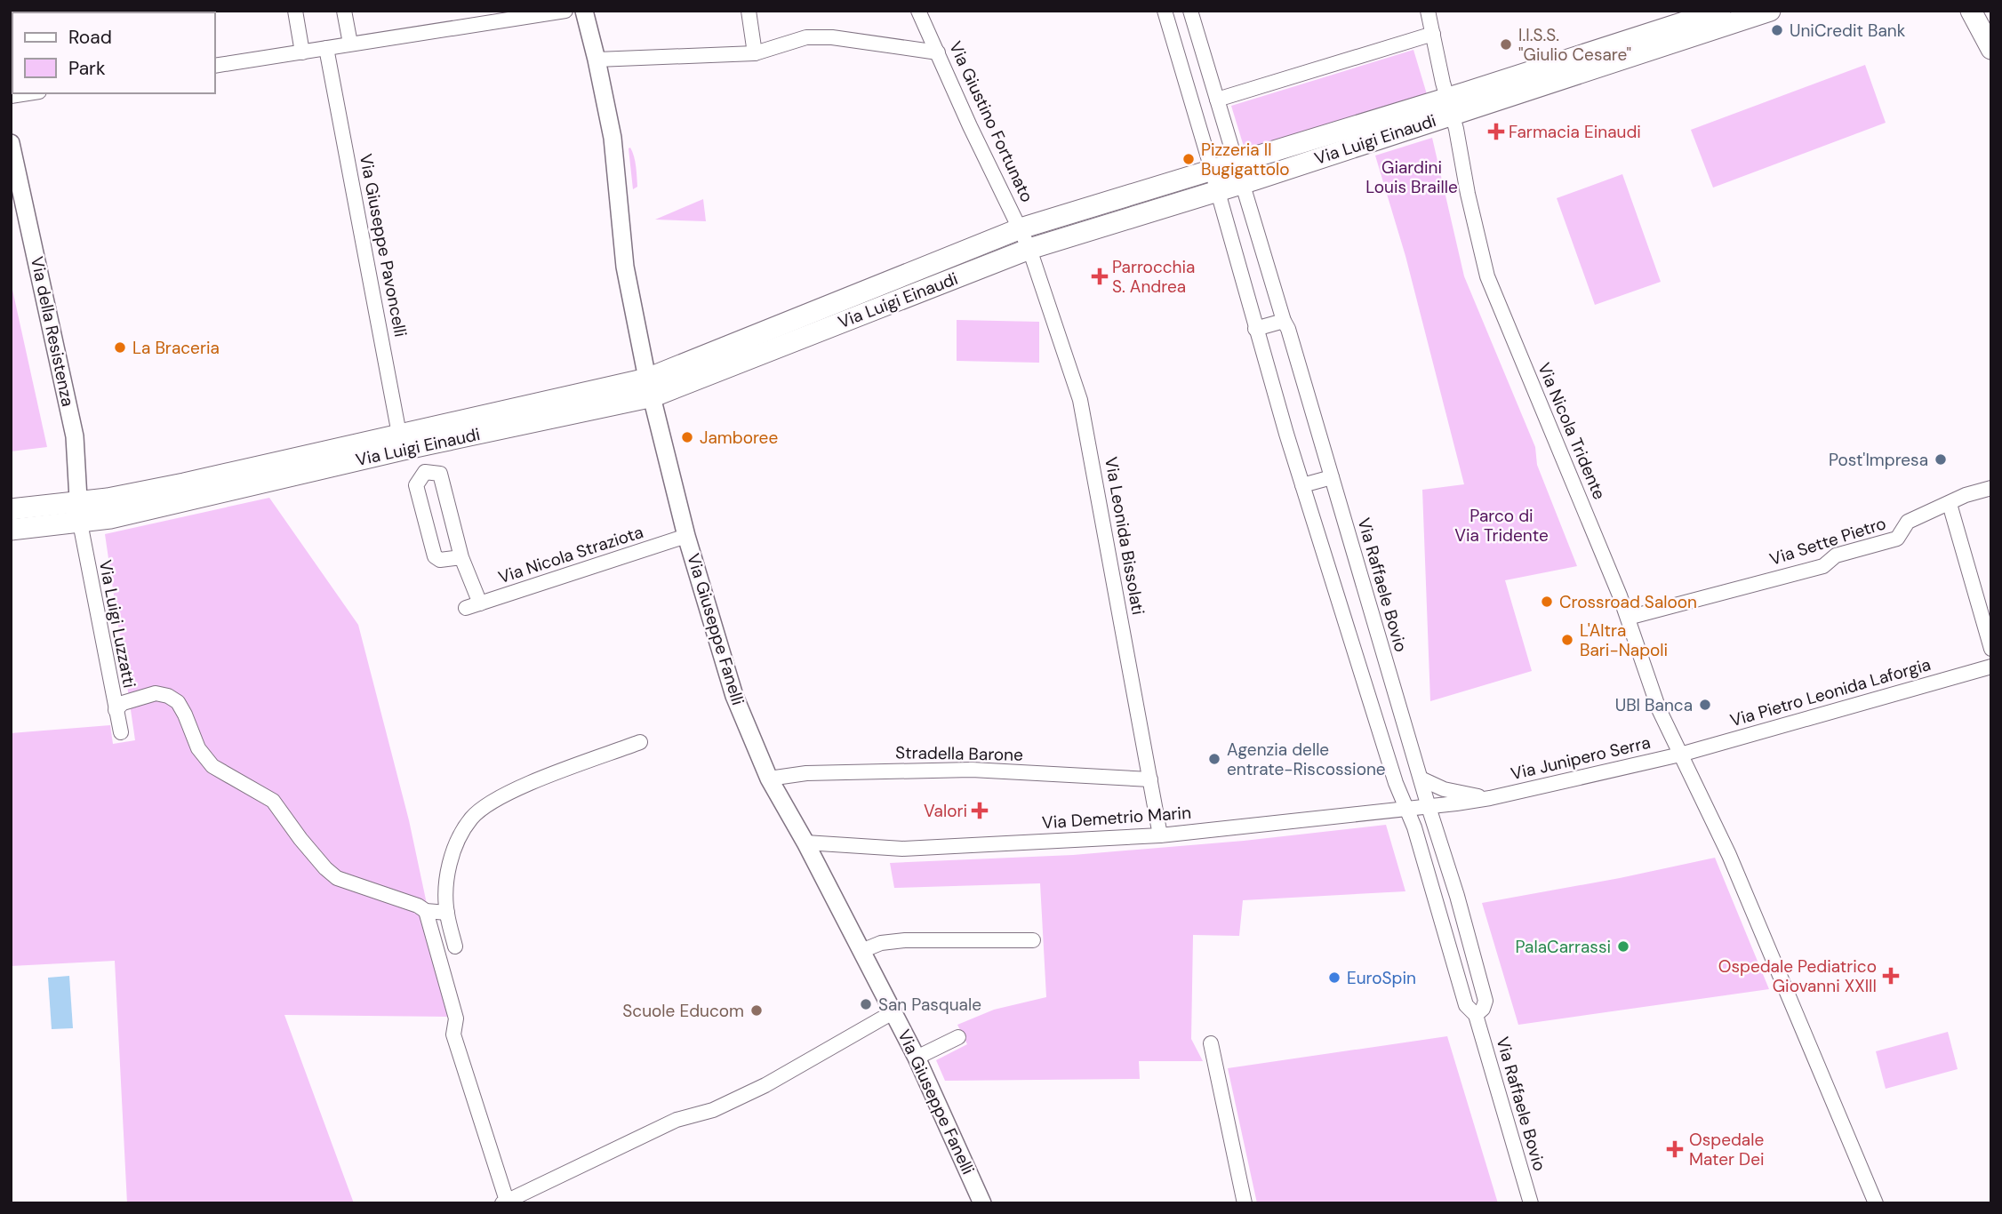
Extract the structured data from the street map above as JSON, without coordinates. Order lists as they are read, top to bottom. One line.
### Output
{"streets":{"main road":["Via Luigi Einaudi"],"street":["Via Giustino Fortunato","Via Giuseppe Pavoncelli","Via della Resistenza","Via Nicola Tridente","Via Leonida Bissolati","Via Sette Pietro","Via Nicola Straziota","Via Raffaele Bovio","Via Luigi Luzzatti","Via Giuseppe Fanelli","Via Pietro Leonida Laforgia","Stradella Barone","Via Junipero Serra","Via Demetrio Marin"]},"crossings":[["Via Giustino Fortunato","Via Luigi Einaudi"],["Via Giustino Fortunato","Via Leonida Bissolati"],["Via Luigi Einaudi","Via Giuseppe Pavoncelli"],["Via Luigi Einaudi","Via della Resistenza"],["Via Luigi Einaudi","Via Nicola Tridente"],["Via Luigi Einaudi","Via Leonida Bissolati"],["Via Luigi Einaudi","Via Raffaele Bovio"],["Via Luigi Einaudi","Via Luigi Luzzatti"],["Via Luigi Einaudi","Via Giuseppe Fanelli"],["Via della Resistenza","Via Luigi Luzzatti"],["Via Nicola Tridente","Via Sette Pietro"],["Via Nicola Tridente","Via Pietro Leonida Laforgia"],["Via Nicola Tridente","Via Junipero Serra"],["Via Leonida Bissolati","Stradella Barone"],["Via Leonida Bissolati","Via Demetrio Marin"],["Via Nicola Straziota","Via Giuseppe Fanelli"],["Via Raffaele Bovio","Via Junipero Serra"],["Via Raffaele Bovio","Via Demetrio Marin"],["Via Giuseppe Fanelli","Stradella Barone"],["Via Giuseppe Fanelli","Via Demetrio Marin"],["Via Pietro Leonida Laforgia","Via Junipero Serra"],["Via Junipero Serra","Via Demetrio Marin"]],"parks":["Giardini Louis Braille","Parco di Via Tridente"],"places":{"other":["UniCredit Bank","I.I.S.S. \"Giulio Cesare\"","Pizzeria Il Bugigattolo","La Braceria","Jamboree","Post'Impresa","Crossroad Saloon","L'Altra Bari-Napoli","UBI Banca","Agenzia delle entrate-Riscossione","PalaCarrassi","EuroSpin","San Pasquale","Scuole Educom"],"health":["Farmacia Einaudi","Parrocchia S. Andrea","Valori","Ospedale Pediatrico Giovanni XXIII","Ospedale Mater Dei"]},"legend":["Road","Park"]}
